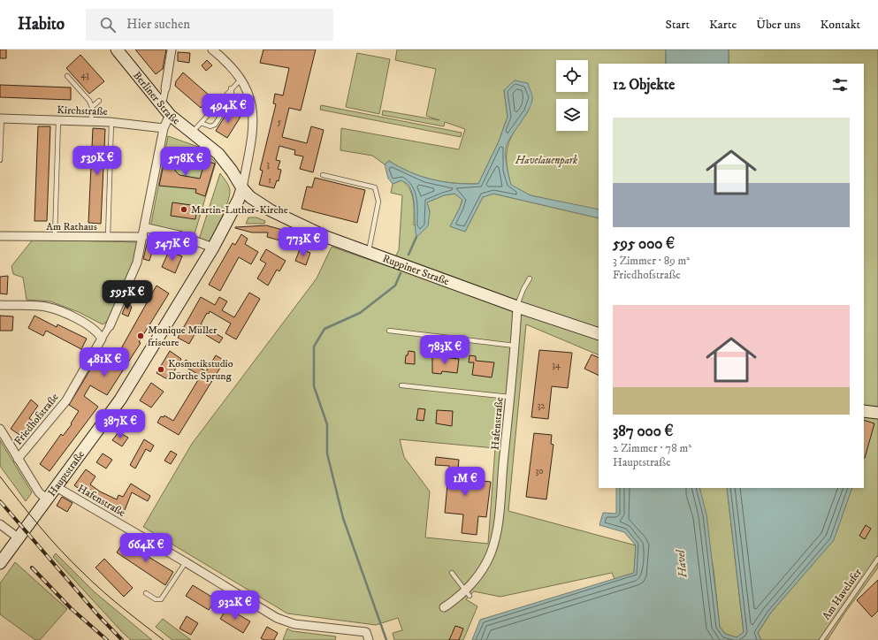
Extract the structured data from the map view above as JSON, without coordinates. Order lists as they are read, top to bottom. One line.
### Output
{"streets":{"main road":["Berliner Straße","Ruppiner Straße","Hauptstraße"],"street":["Kirchstraße","Am Rathaus","Friedhofstraße","Hafenstraße"],"lane":["Am Havelufer"]},"crossings":[["Berliner Straße","Ruppiner Straße"],["Berliner Straße","Friedhofstraße"],["Berliner Straße","Hauptstraße"],["Kirchstraße","Friedhofstraße"],["Am Rathaus","Friedhofstraße"],["Ruppiner Straße","Hafenstraße"],["Ruppiner Straße","Hauptstraße"],["Hafenstraße","Hauptstraße"]],"water":["Havel"],"parks":["Havelauenpark"],"places":["Martin-Luther-Kirche","Monique Müller friseure","Kosmetikstudio Dörthe Sprung"],"house_numbers":["43","5","3","1","34","32","30"],"page":{"header":"Habito","search":"Hier suchen","nav":["Start","Karte","Über uns","Kontakt"],"heading":"12 Objekte","price":["494K €","539K €","578K €","773K €","547K €","595K €","783K €","481K €","387K €","1M €","664K €","932K €"],"list":[{"name":"595 000 €","note":"3 Zimmer · 89 m² · Friedhofstraße"},{"name":"387 000 €","note":"2 Zimmer · 78 m² · Hauptstraße"}]}}
